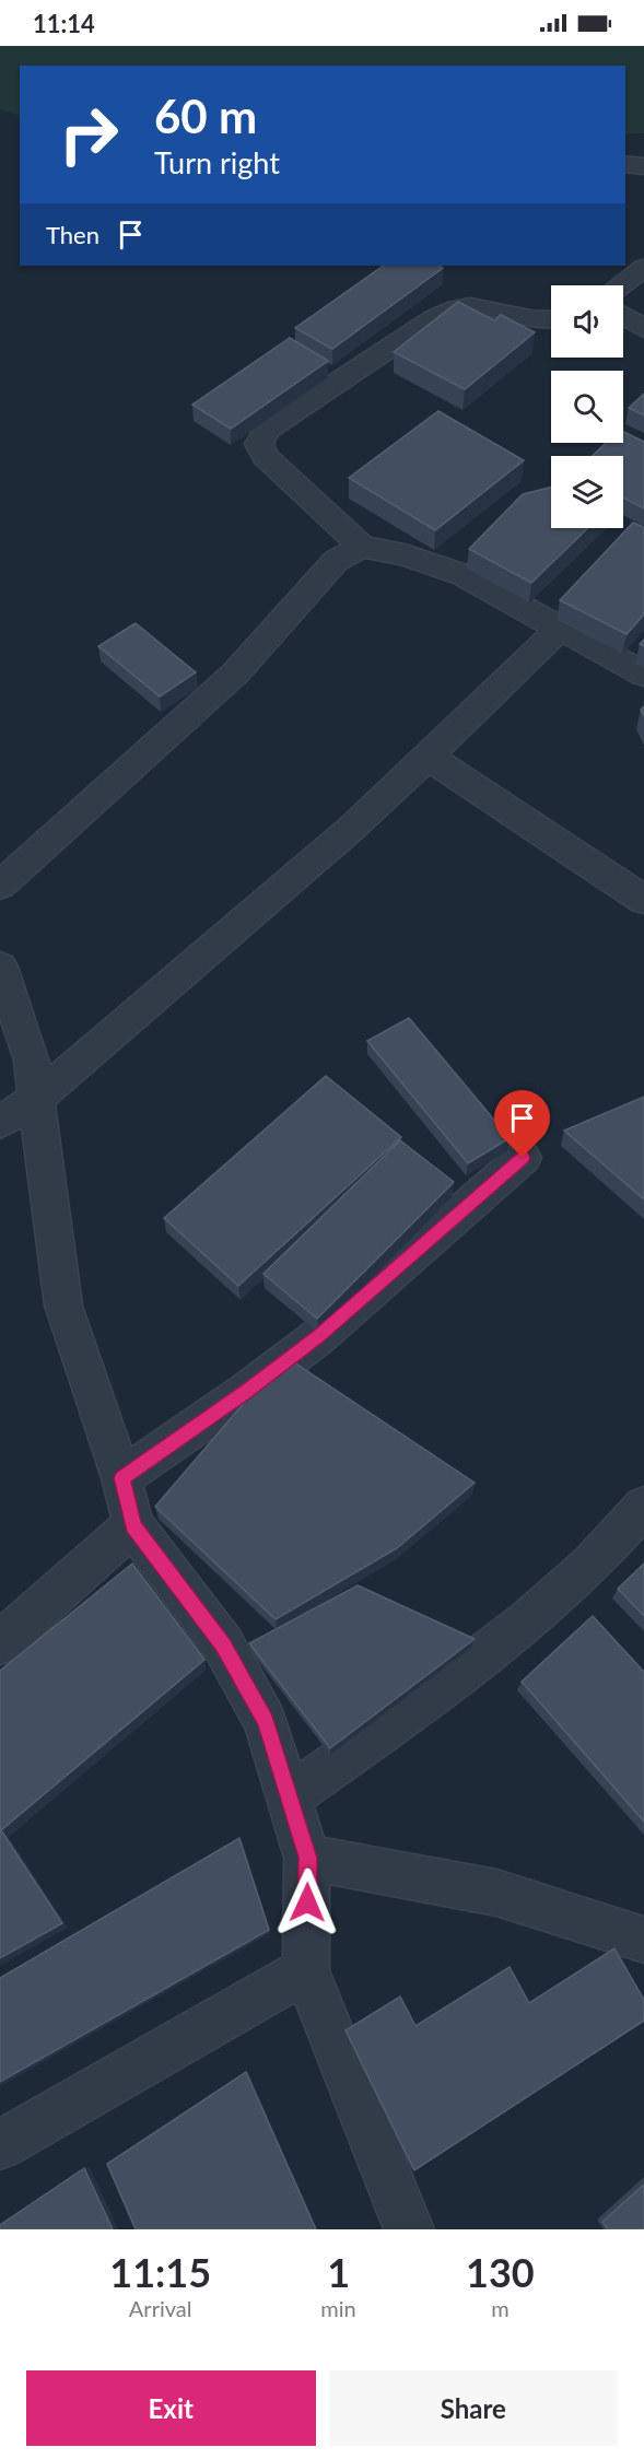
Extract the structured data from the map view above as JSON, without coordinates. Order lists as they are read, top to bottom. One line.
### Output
{"page":{"status":"11:14","turn":["60 m","Turn right"],"then":"Then","eta":["11:15","Arrival","1","min","130","m"],"buttons":["Exit","Share"]}}
